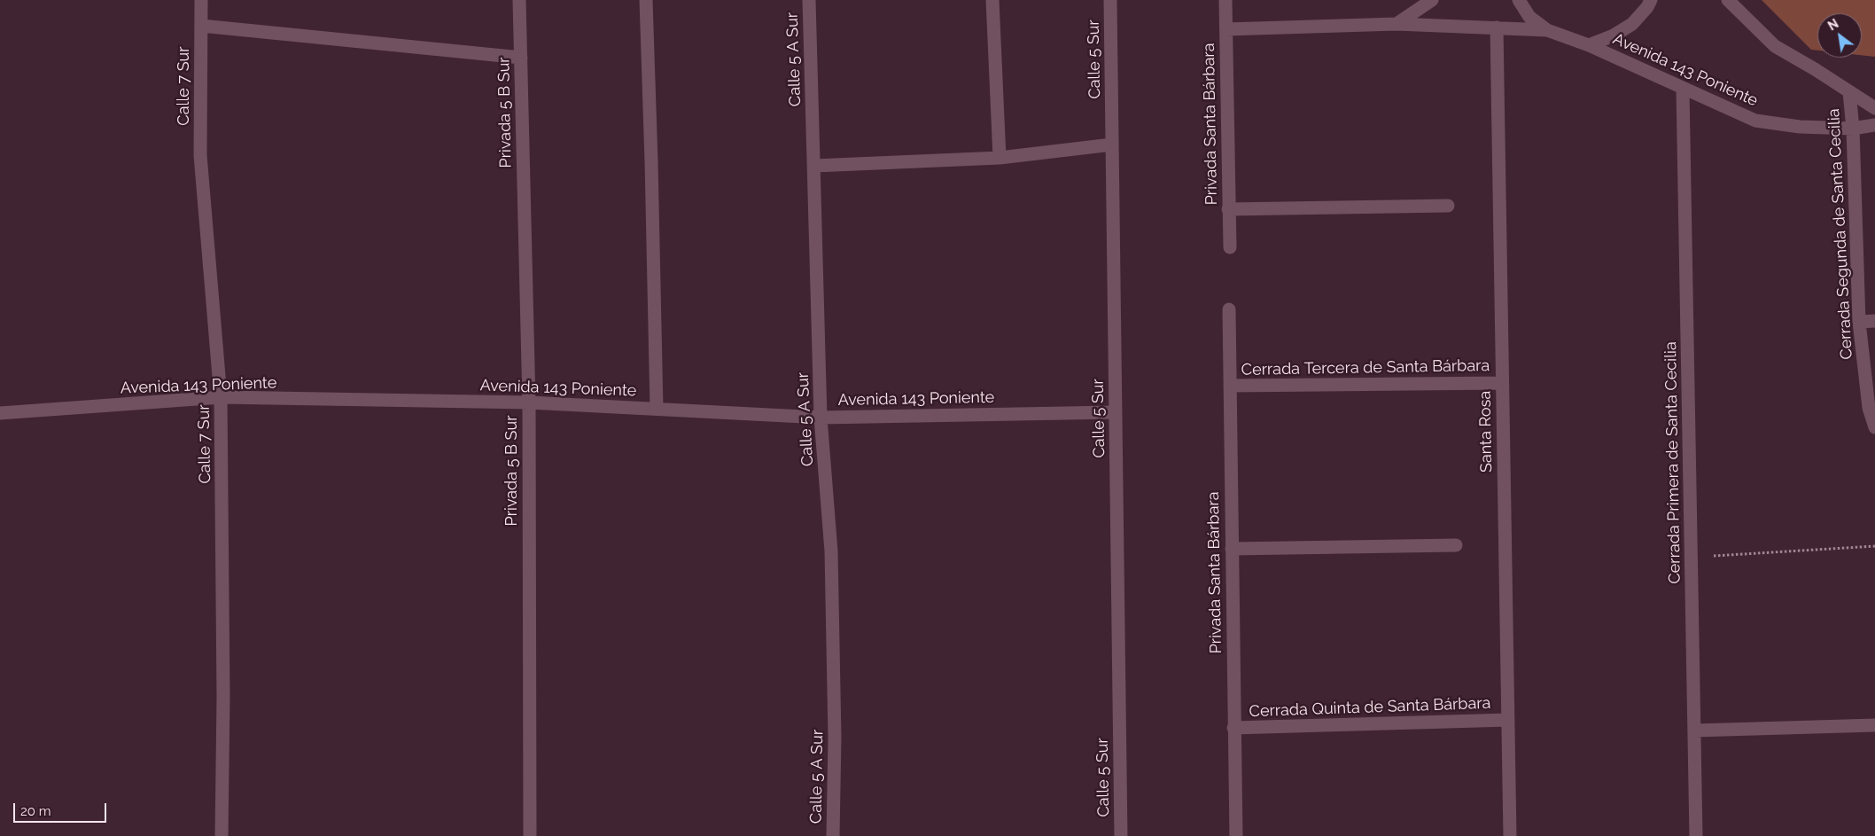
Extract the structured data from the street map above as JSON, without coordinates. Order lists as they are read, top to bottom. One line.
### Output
{"streets":{"street":["Calle 5 A Sur","Calle 5 Sur","Avenida 143 Poniente","Calle 7 Sur","Privada 5 B Sur","Privada Santa Bárbara","Cerrada Segunda de Santa Cecilia","Cerrada Tercera de Santa Bárbara","Santa Rosa","Cerrada Primera de Santa Cecilia","Cerrada Quinta de Santa Bárbara"]},"crossings":[["Calle 5 A Sur","Avenida 143 Poniente"],["Calle 5 Sur","Avenida 143 Poniente"],["Avenida 143 Poniente","Calle 7 Sur"],["Avenida 143 Poniente","Privada 5 B Sur"],["Avenida 143 Poniente","Cerrada Segunda de Santa Cecilia"],["Avenida 143 Poniente","Cerrada Primera de Santa Cecilia"],["Privada Santa Bárbara","Cerrada Tercera de Santa Bárbara"],["Privada Santa Bárbara","Cerrada Quinta de Santa Bárbara"],["Cerrada Tercera de Santa Bárbara","Santa Rosa"],["Santa Rosa","Cerrada Quinta de Santa Bárbara"]],"scale_bar":"20 m","north":"top left"}
